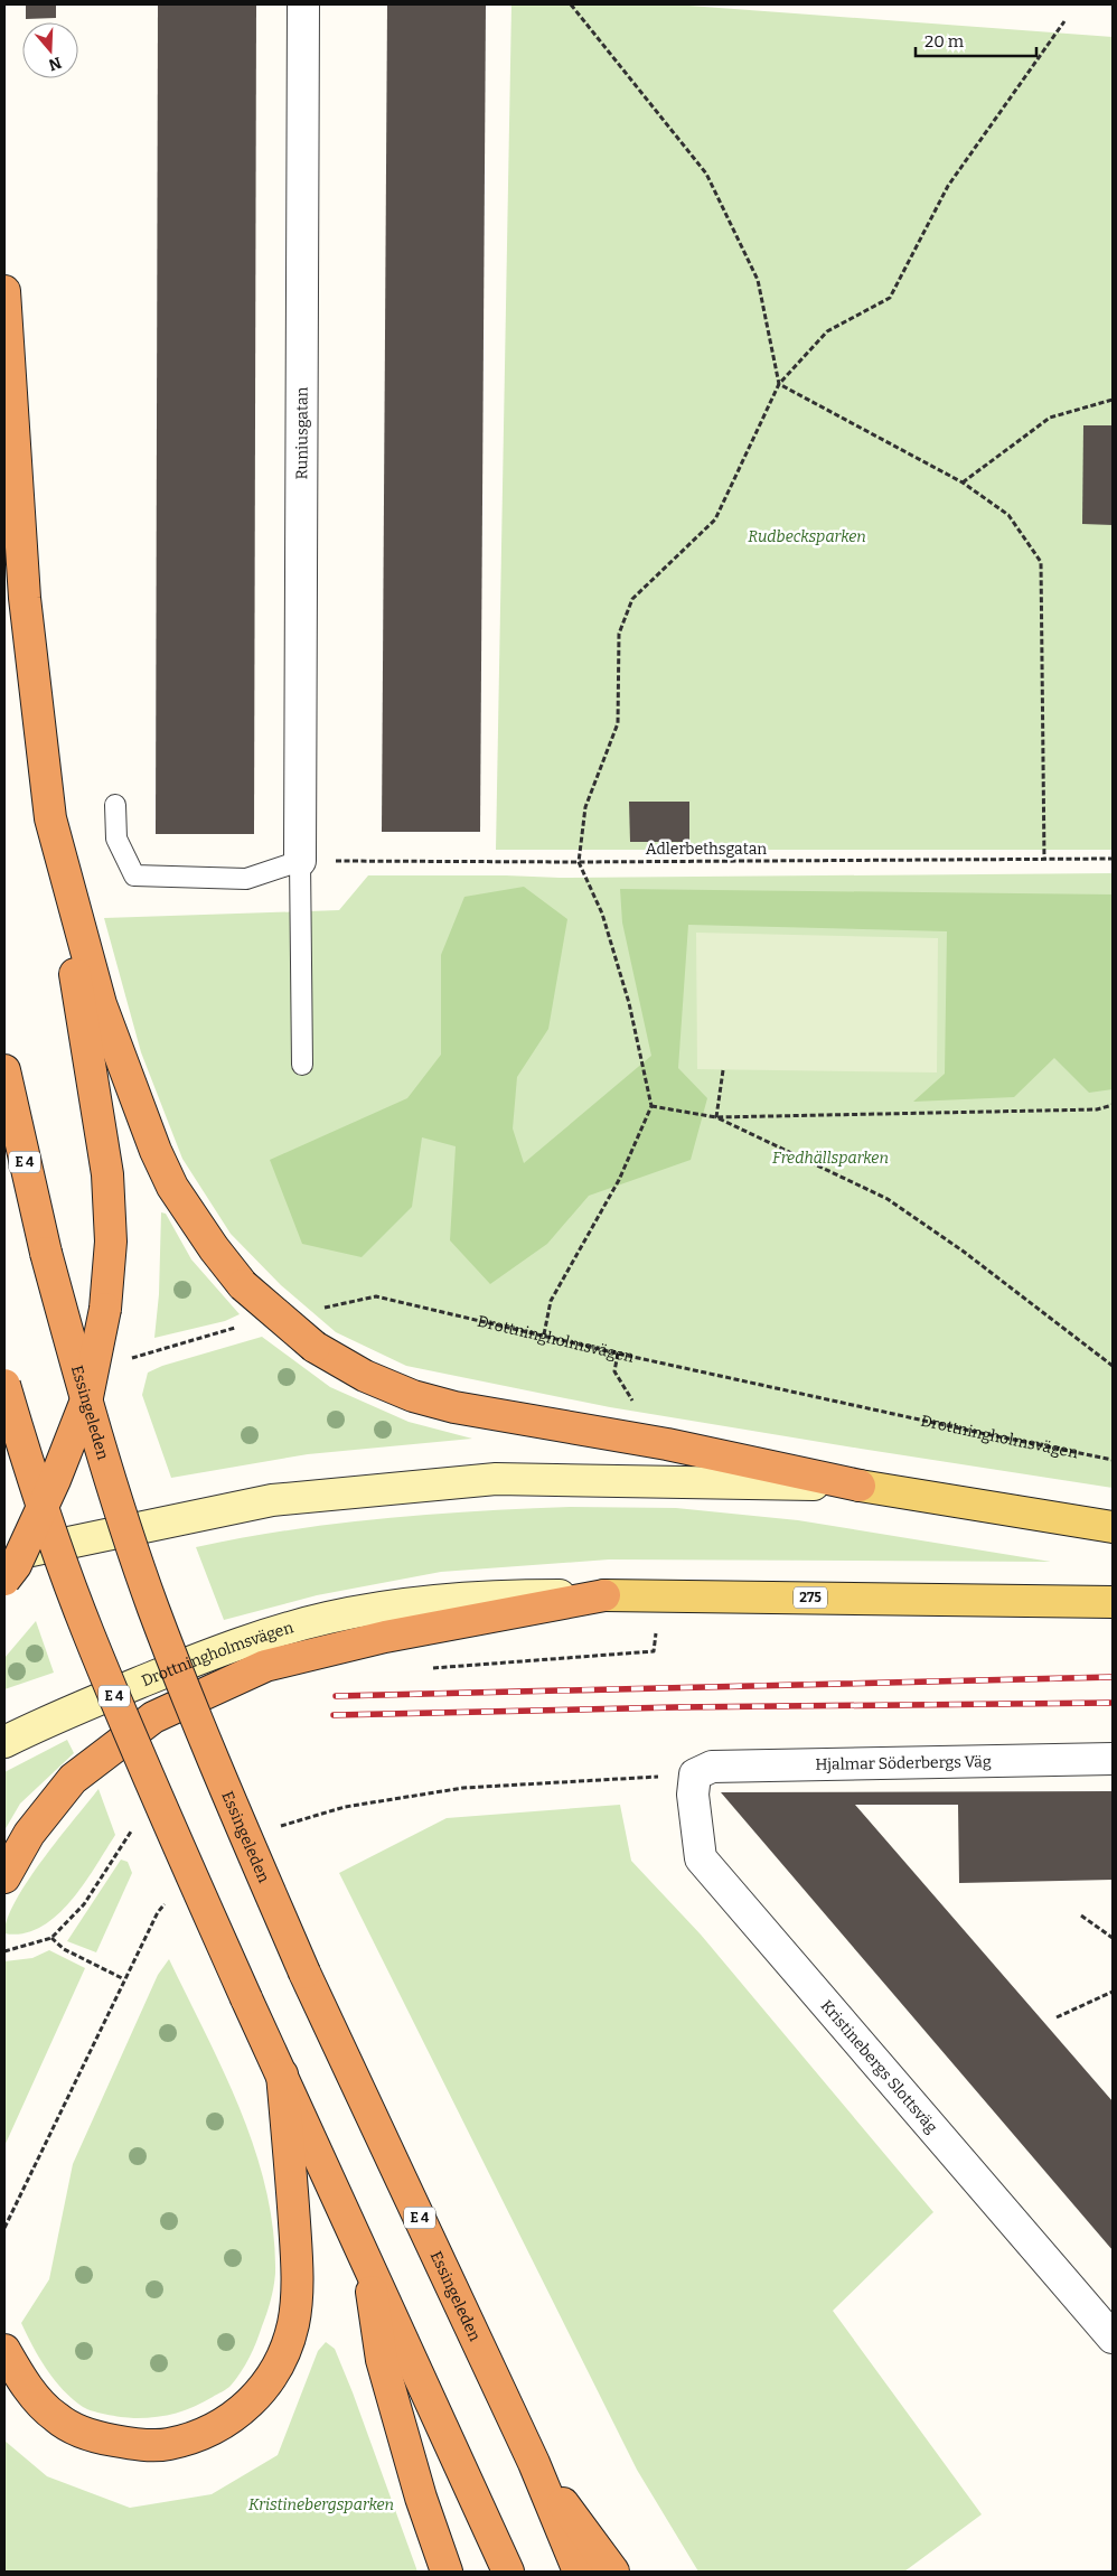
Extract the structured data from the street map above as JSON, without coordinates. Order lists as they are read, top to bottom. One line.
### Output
{"streets":{"highway":["E 4","Essingeleden"],"main road":["Drottningholmsvägen","275"],"street":["Runiusgatan","Hjalmar Söderbergs Väg","Kristinebergs Slottsväg"],"path":["Adlerbethsgatan"]},"crossings":[["Runiusgatan","Adlerbethsgatan"],["Hjalmar Söderbergs Väg","Kristinebergs Slottsväg"]],"parks":["Rudbecksparken","Fredhällsparken","Kristinebergsparken"],"scale_bar":"20 m","north":"bottom"}
